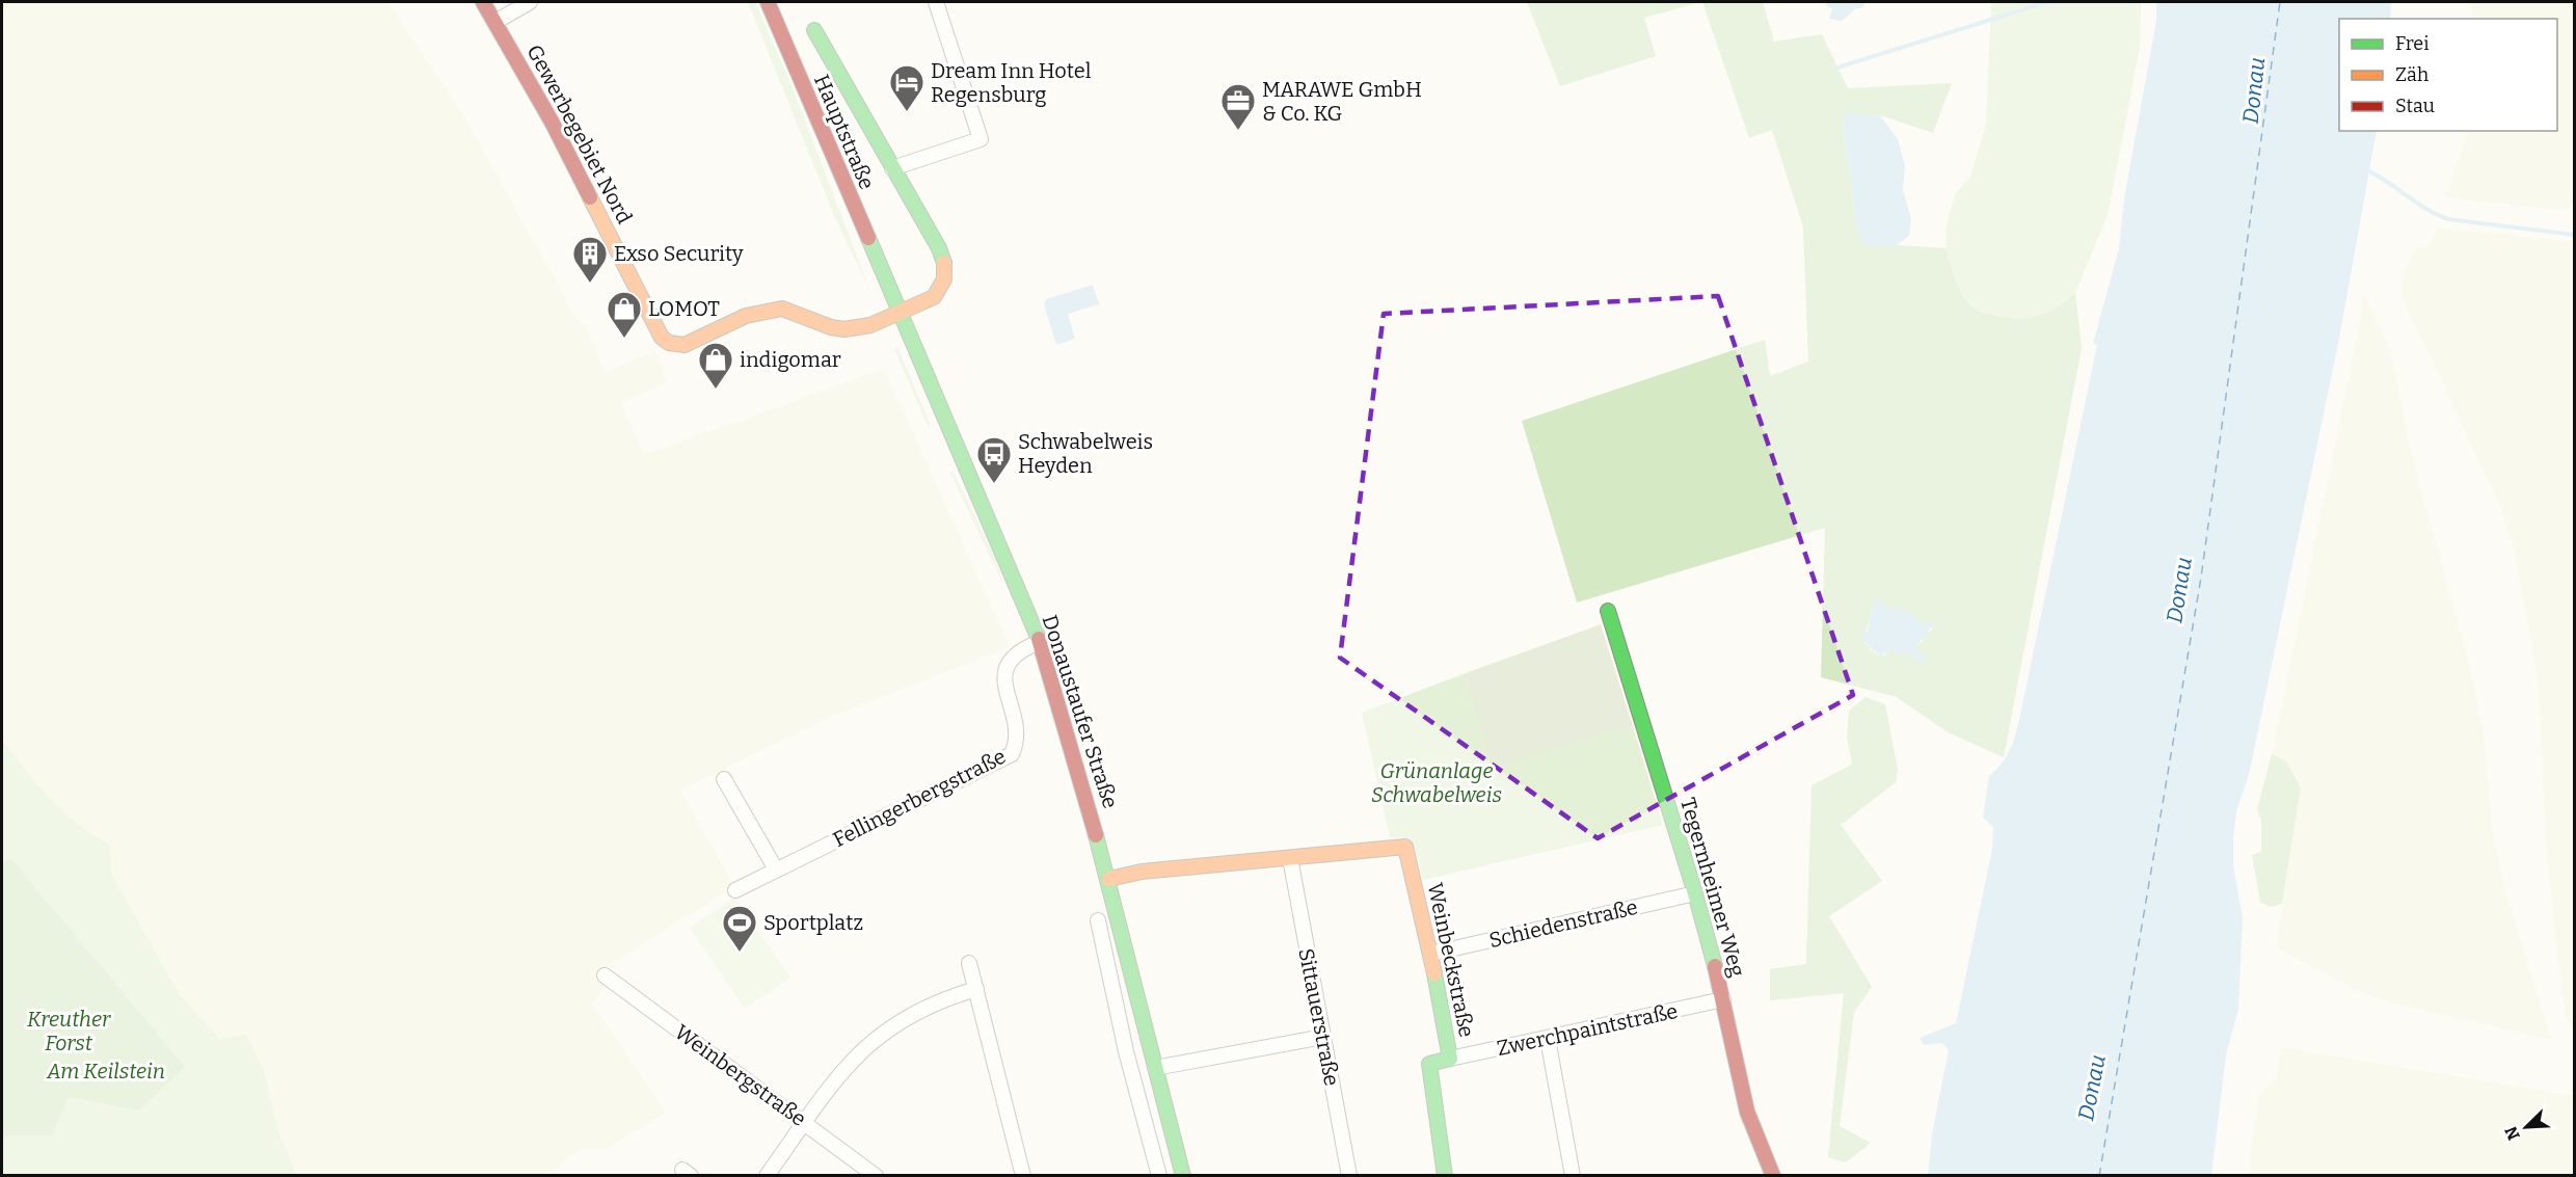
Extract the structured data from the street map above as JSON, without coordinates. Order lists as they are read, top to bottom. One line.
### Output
{"streets":{"street":["Hauptstraße","Gewerbegebiet Nord","Donaustaufer Straße","Fellingerbergstraße","Tegernheimer Weg","Schiedenstraße","Weinbeckstraße","Sittauerstraße","Zwerchpaintstraße","Weinbergstraße"]},"crossings":[["Hauptstraße","Donaustaufer Straße"],["Gewerbegebiet Nord","Donaustaufer Straße"],["Donaustaufer Straße","Fellingerbergstraße"],["Tegernheimer Weg","Schiedenstraße"],["Tegernheimer Weg","Zwerchpaintstraße"],["Schiedenstraße","Weinbeckstraße"],["Weinbeckstraße","Sittauerstraße"],["Weinbeckstraße","Zwerchpaintstraße"]],"water":["Donau"],"parks":["Grünanlage Schwabelweis","Kreuther Forst","Am Keilstein"],"places":{"hotel":["Dream Inn Hotel Regensburg"],"office":["MARAWE GmbH & Co. KG"],"building":["Exso Security"],"shop":["LOMOT","indigomar"],"bus stop":["Schwabelweis Heyden"],"sports":["Sportplatz"]},"legend":["Frei","Zäh","Stau"],"north":"bottom left"}
